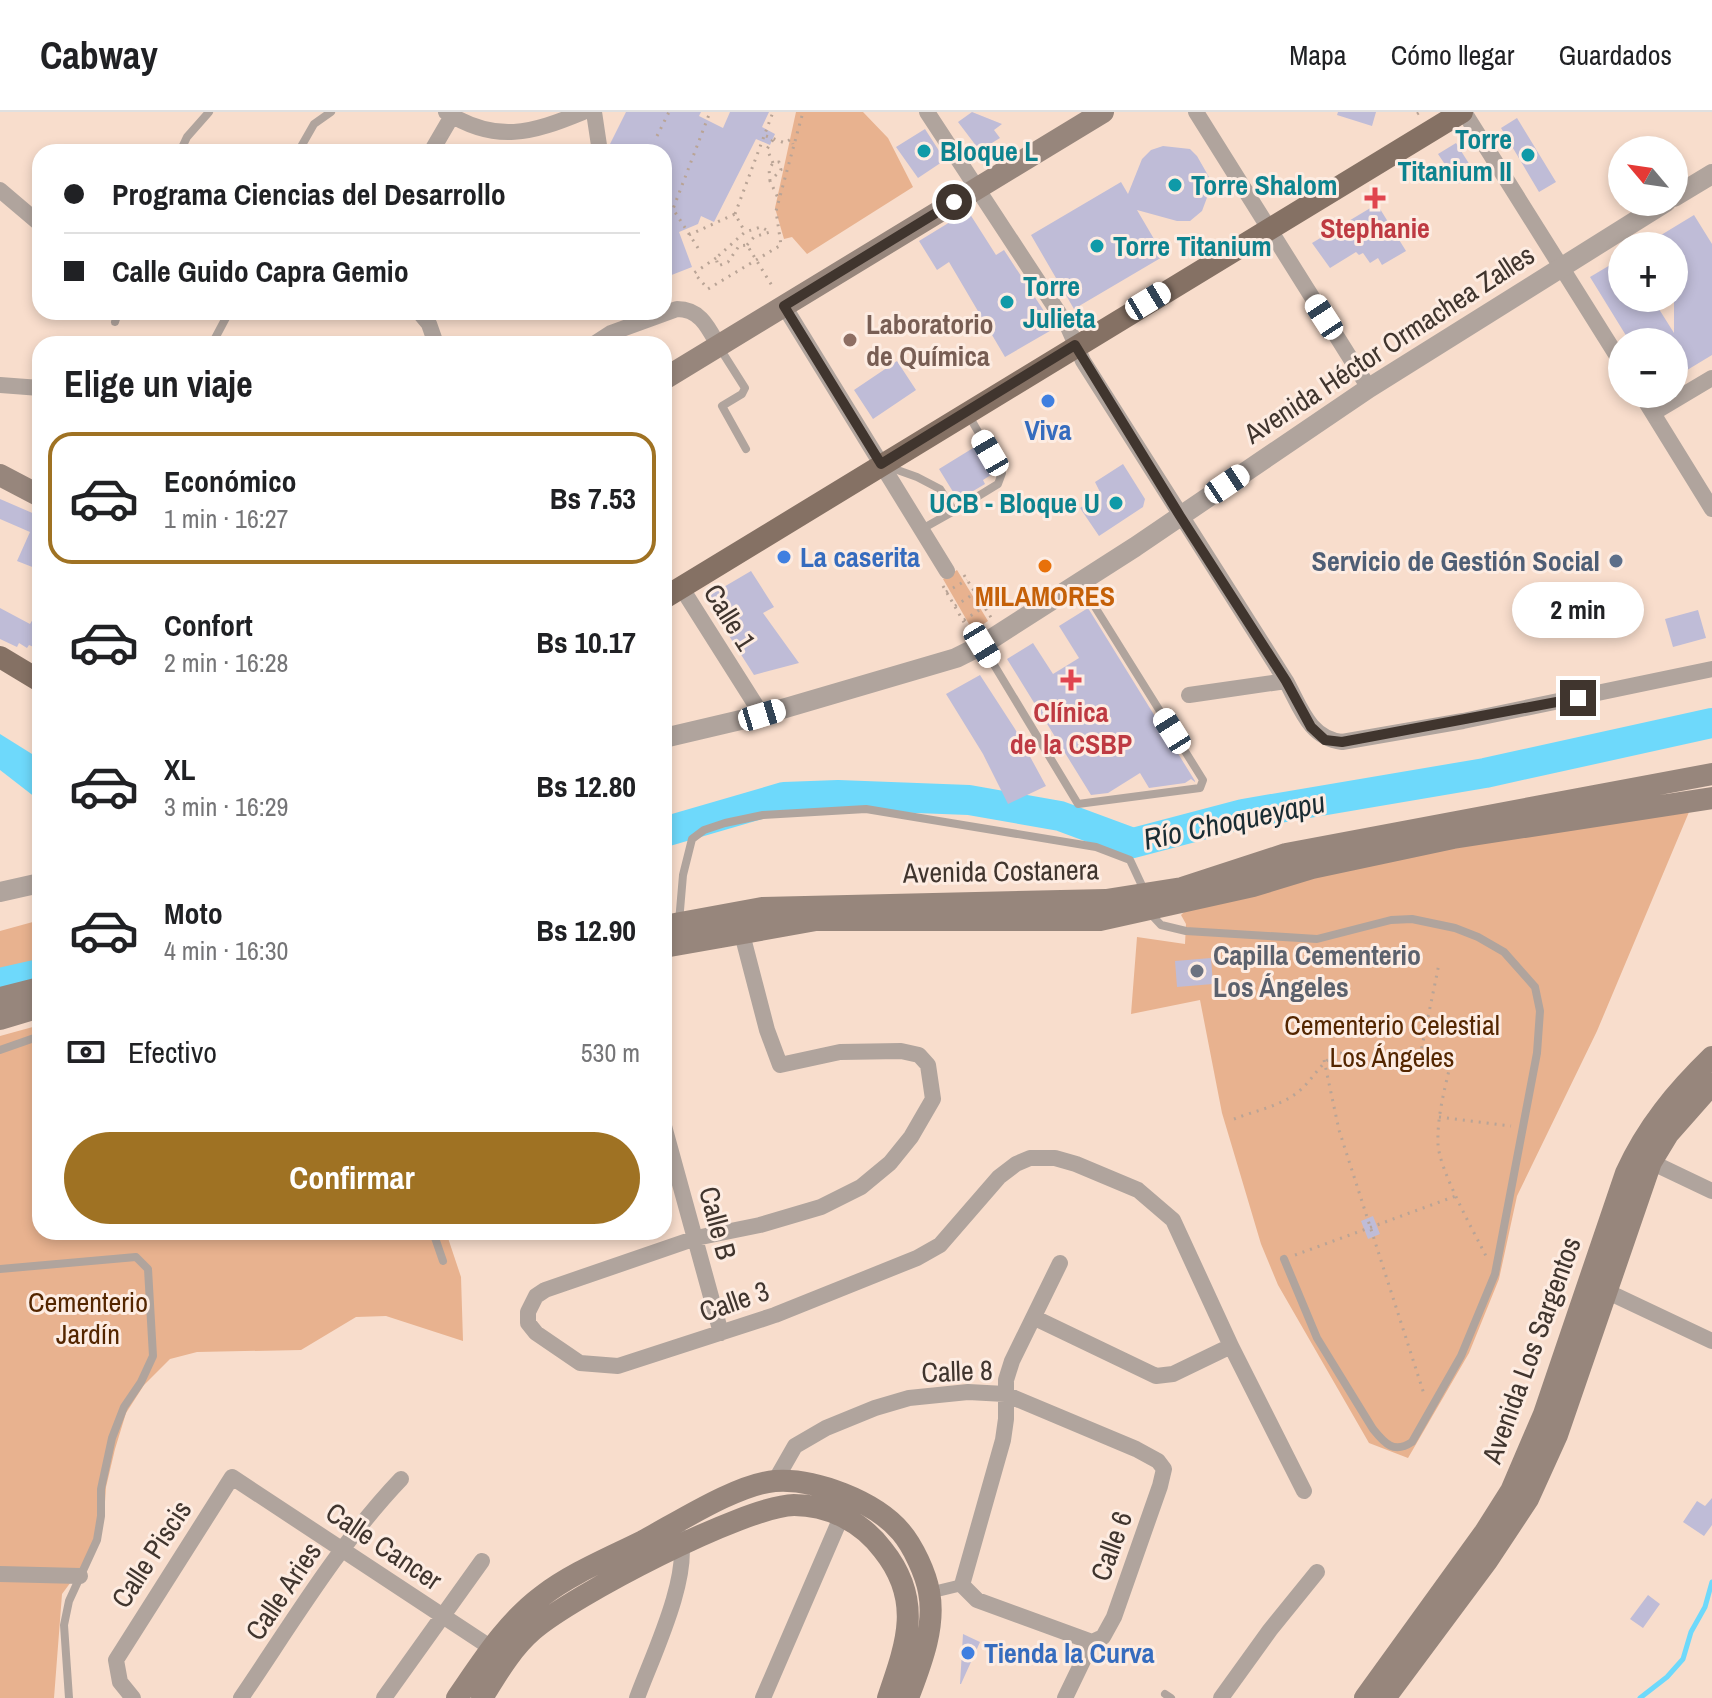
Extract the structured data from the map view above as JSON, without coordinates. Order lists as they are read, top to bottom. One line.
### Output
{"streets":{"main road":["Avenida Costanera","Avenida Los Sargentos"],"street":["Avenida Héctor Ormachea Zalles","Calle 1","Calle B","Calle 3","Calle 8","Calle Cancer","Calle 6","Calle Piscis","Calle Aries"]},"crossings":[["Avenida Héctor Ormachea Zalles","Calle 1"],["Calle B","Calle 3"],["Calle 8","Calle 6"],["Calle Cancer","Calle Piscis"],["Calle Cancer","Calle Aries"]],"water":["Río Choqueyapu"],"parks":["Cementerio Celestial Los Ángeles","Cementerio Jardín"],"places":{"other":["Bloque L","Torre Titanium II","Torre Shalom","Torre Titanium","Torre Julieta","Laboratorio de Química","Viva","UCB - Bloque U","La caserita","Servicio de Gestión Social","MILAMORES","Capilla Cementerio Los Ángeles","Tienda la Curva"],"health":["Stephanie","Clínica de la CSBP"]},"north":"top left","page":{"header":"Cabway","nav":["Mapa","Cómo llegar","Guardados"],"map_buttons":["+","−"],"banner":["Programa Ciencias del Desarrollo","Calle Guido Capra Gemio"],"heading":"Elige un viaje","list":[{"name":"Económico","note":"1 min · 16:27","value":"Bs 7.53"},{"name":"Confort","note":"2 min · 16:28","value":"Bs 10.17"},{"name":"XL","note":"3 min · 16:29","value":"Bs 12.80"},{"name":"Moto","note":"4 min · 16:30","value":"Bs 12.90"}],"bubble":"2 min","pay":["Efectivo","530 m"],"buttons":"Confirmar"}}
